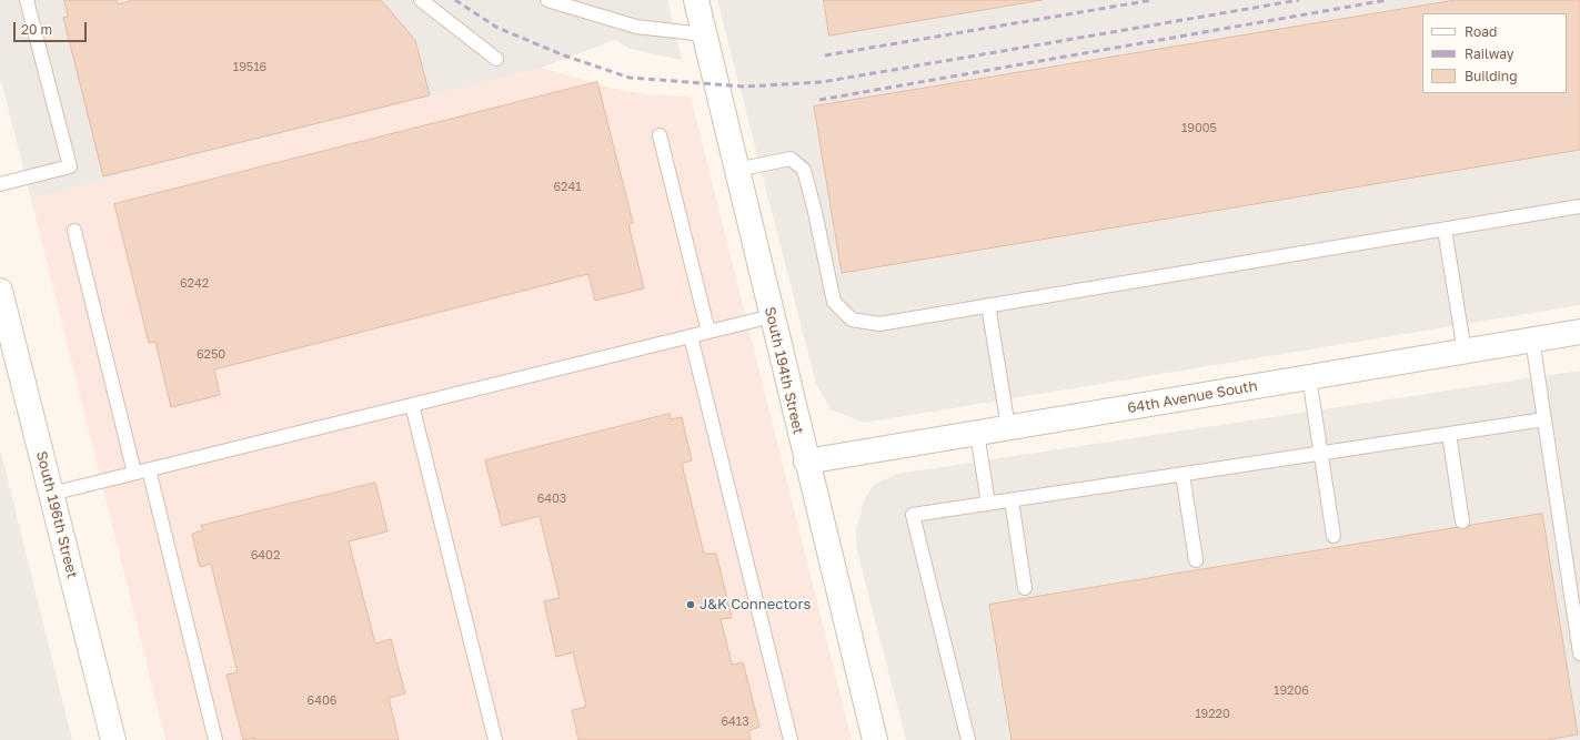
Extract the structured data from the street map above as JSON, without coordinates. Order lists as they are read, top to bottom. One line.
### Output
{"streets":{"street":["South 194th Street","64th Avenue South","South 196th Street"]},"crossings":[["South 194th Street","64th Avenue South"]],"places":["J&K Connectors"],"house_numbers":["19516","19005","6241","6242","6250","6403","6402","19206","6406","19220","6413"],"legend":["Road","Railway","Building"],"scale_bar":"20 m"}
